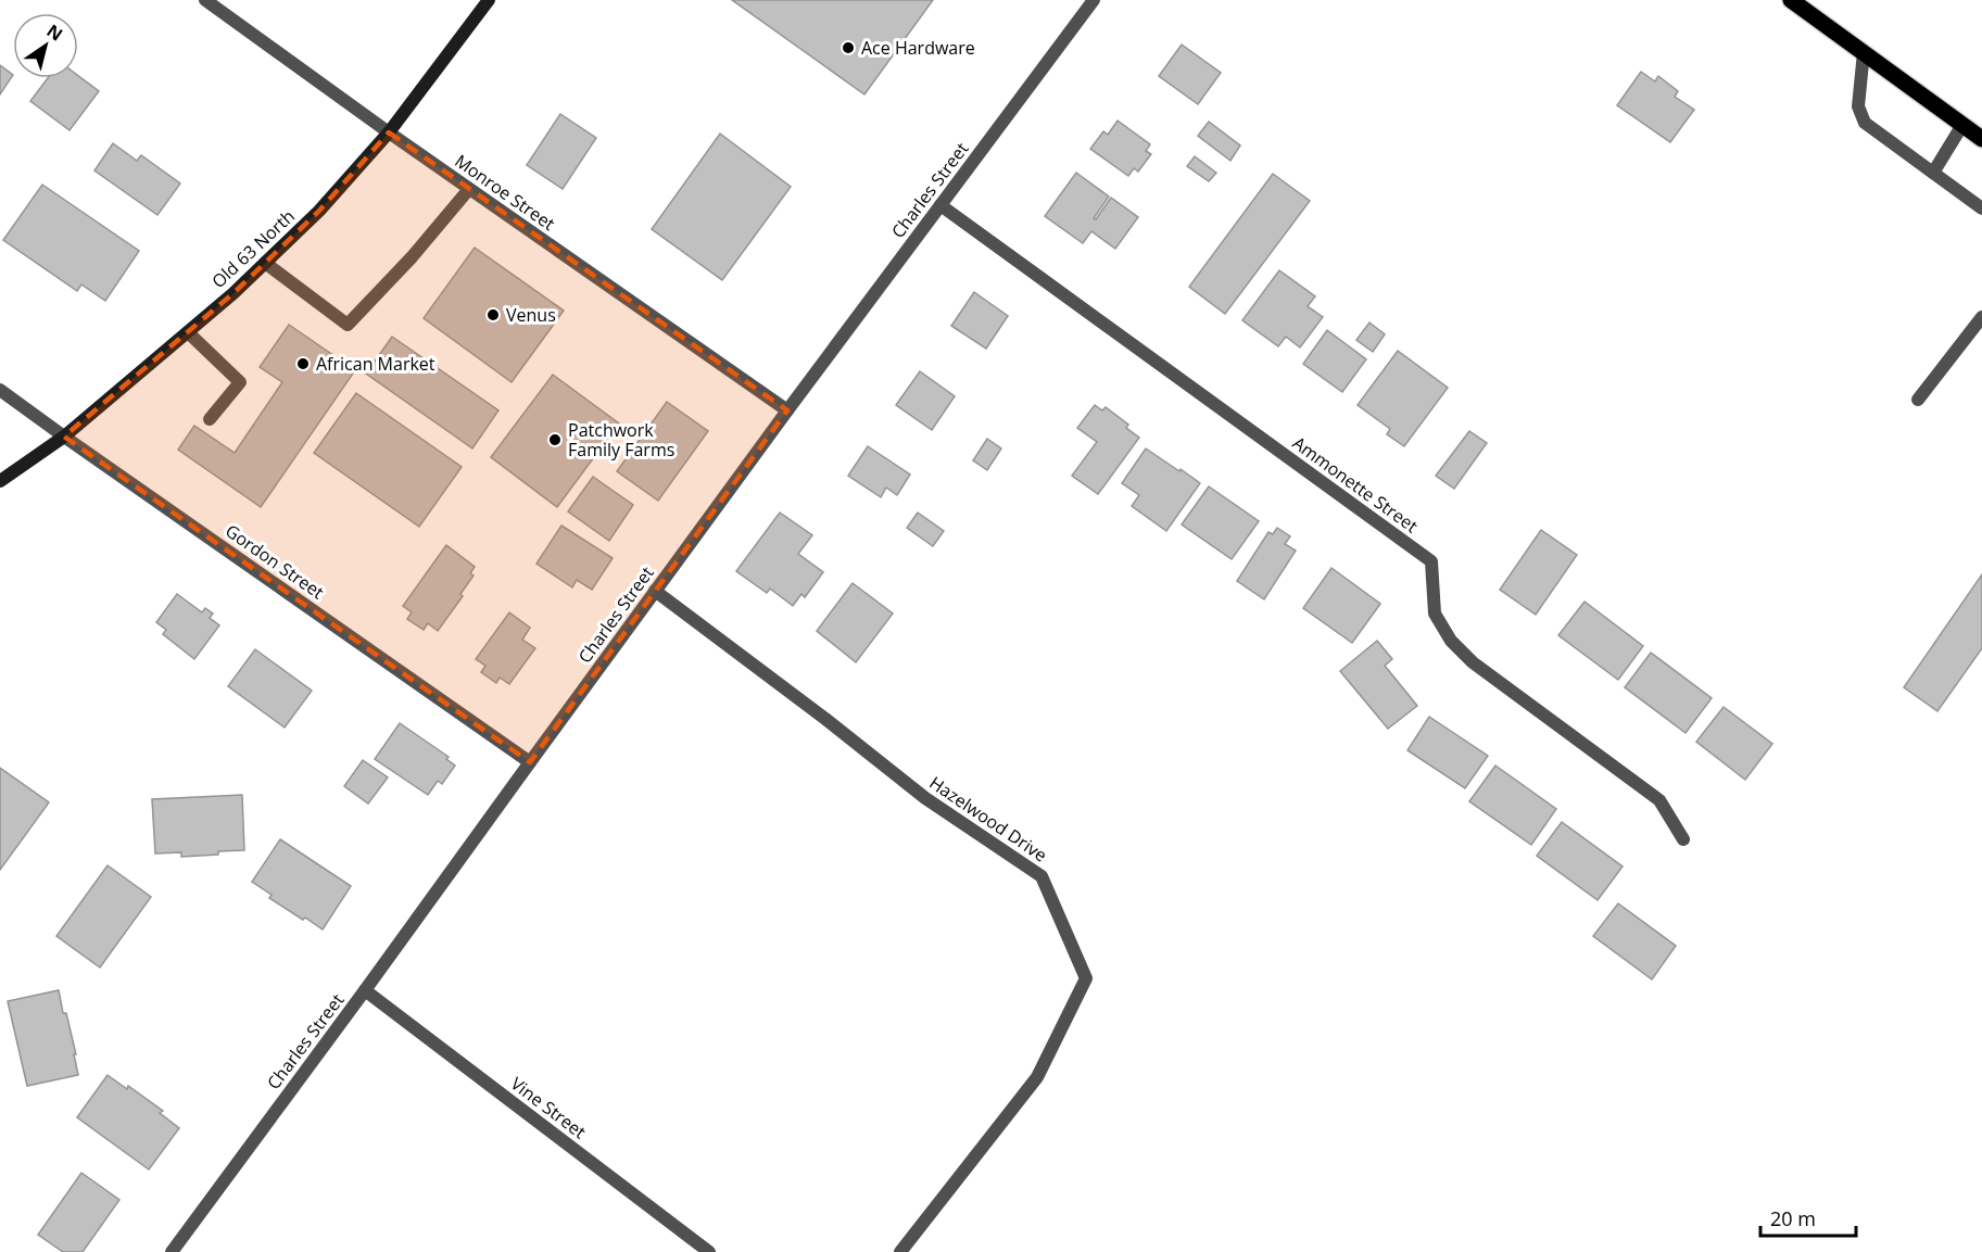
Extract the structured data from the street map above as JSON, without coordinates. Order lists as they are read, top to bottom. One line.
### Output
{"streets":{"main road":["Old 63 North"],"street":["Charles Street","Monroe Street","Ammonette Street","Gordon Street","Hazelwood Drive","Vine Street"]},"crossings":[["Charles Street","Monroe Street"],["Charles Street","Ammonette Street"],["Charles Street","Gordon Street"],["Charles Street","Hazelwood Drive"],["Charles Street","Vine Street"],["Monroe Street","Old 63 North"],["Old 63 North","Gordon Street"]],"places":["Ace Hardware","Venus","African Market","Patchwork Family Farms"],"scale_bar":"20 m","north":"top right"}
